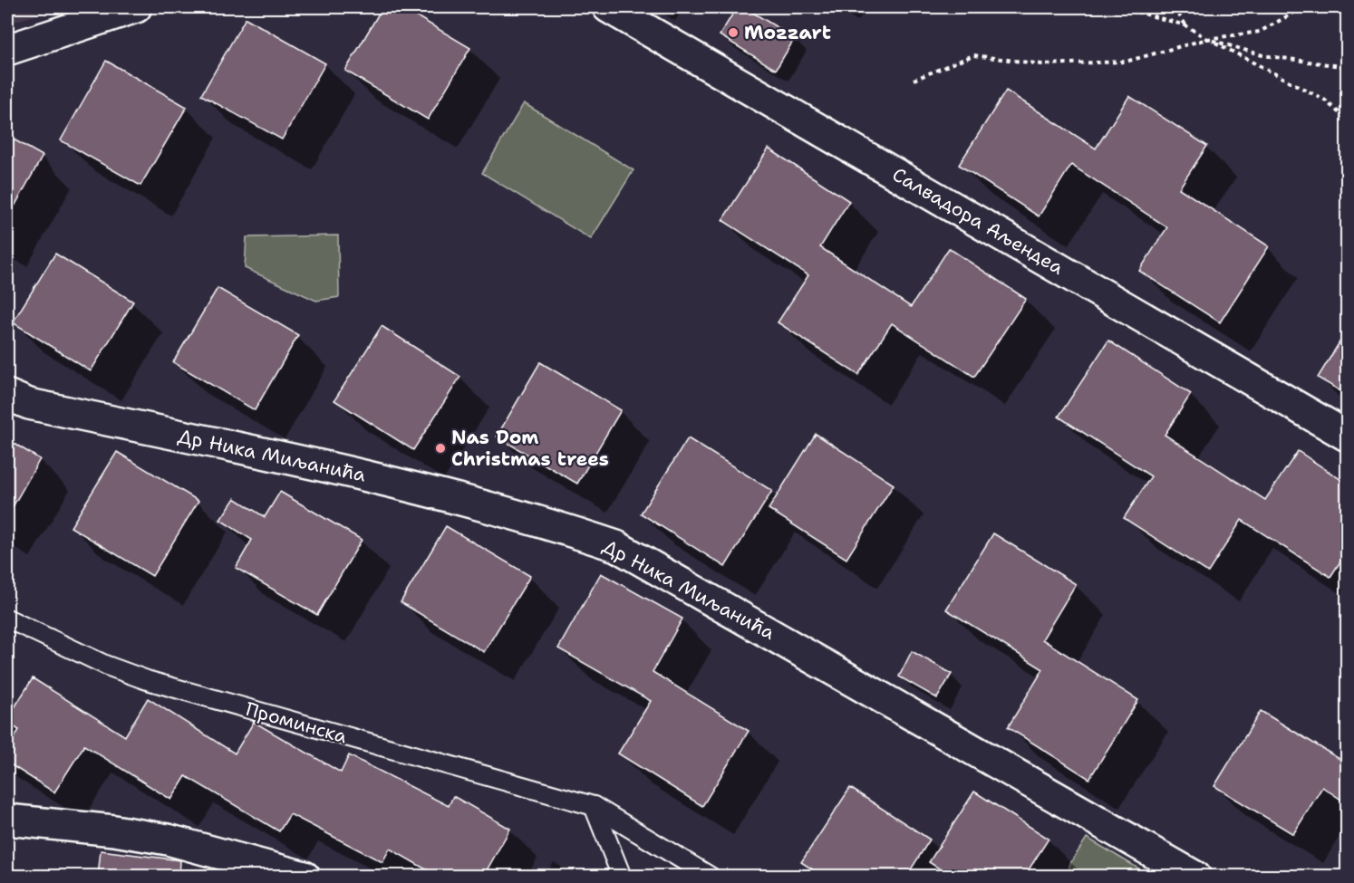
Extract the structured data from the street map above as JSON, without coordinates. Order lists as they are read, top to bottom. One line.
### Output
{"streets":{"street":["Салвадора Аљендеа","Др Ника Миљанића"],"lane":["Проминска"]},"places":["Mozzart","Nas Dom Christmas trees"]}
